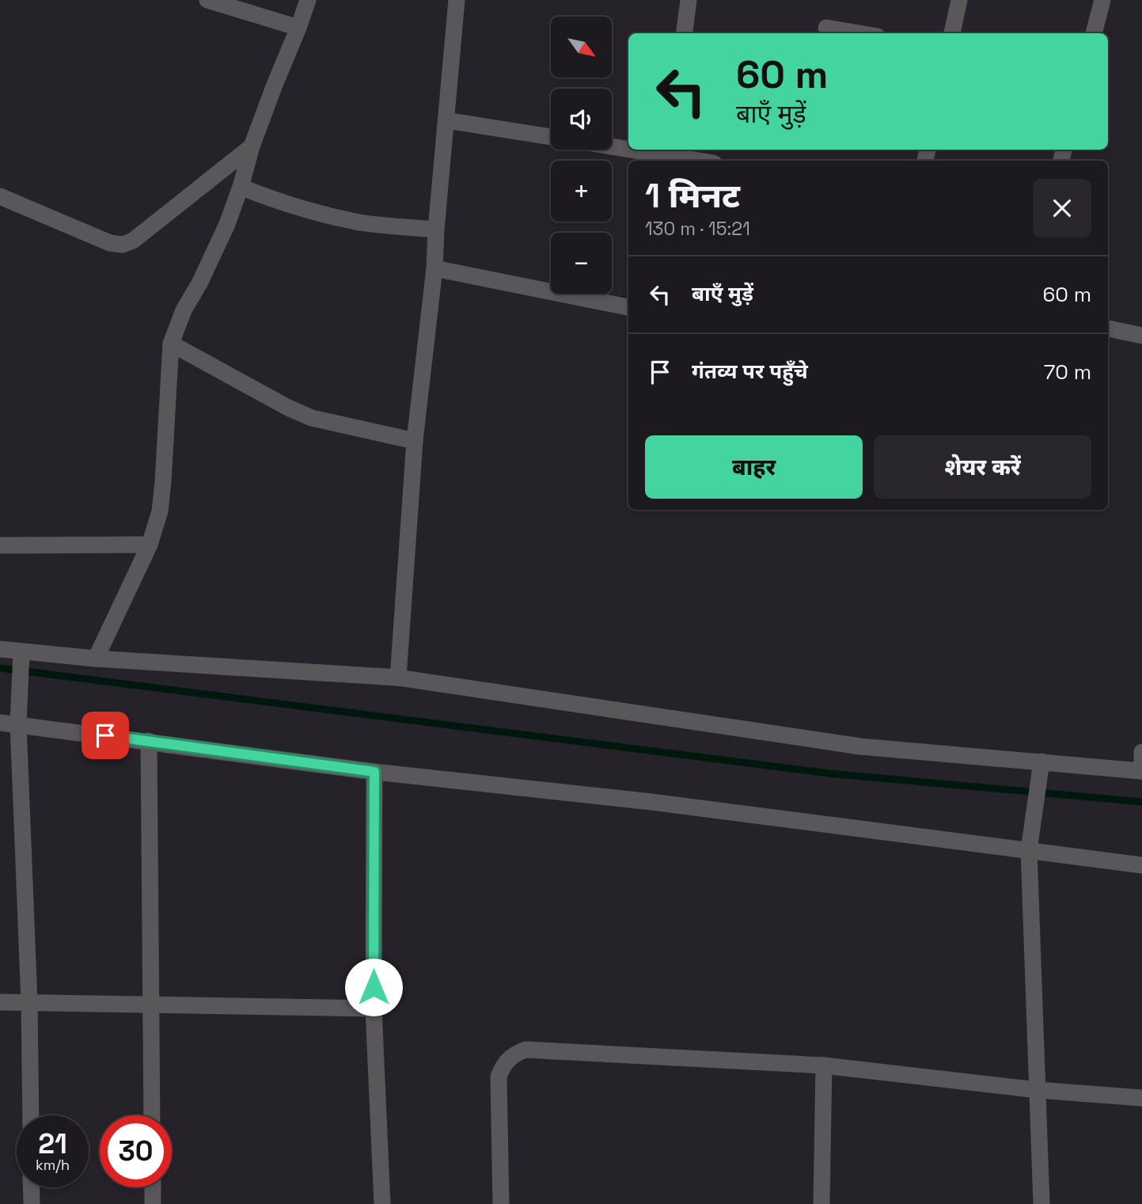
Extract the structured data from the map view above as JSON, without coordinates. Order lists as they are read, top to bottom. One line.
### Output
{"north":"bottom right","page":{"map_buttons":["+","−"],"turn":["60 m","बाएँ मुड़ें"],"heading":["1 मिनट","130 m · 15:21"],"list":[{"name":"बाएँ मुड़ें","value":"60 m"},{"name":"गंतव्य पर पहुँचे","value":"70 m"}],"buttons":["बाहर","शेयर करें"],"speed":"21 km/h","limit":"30"}}
